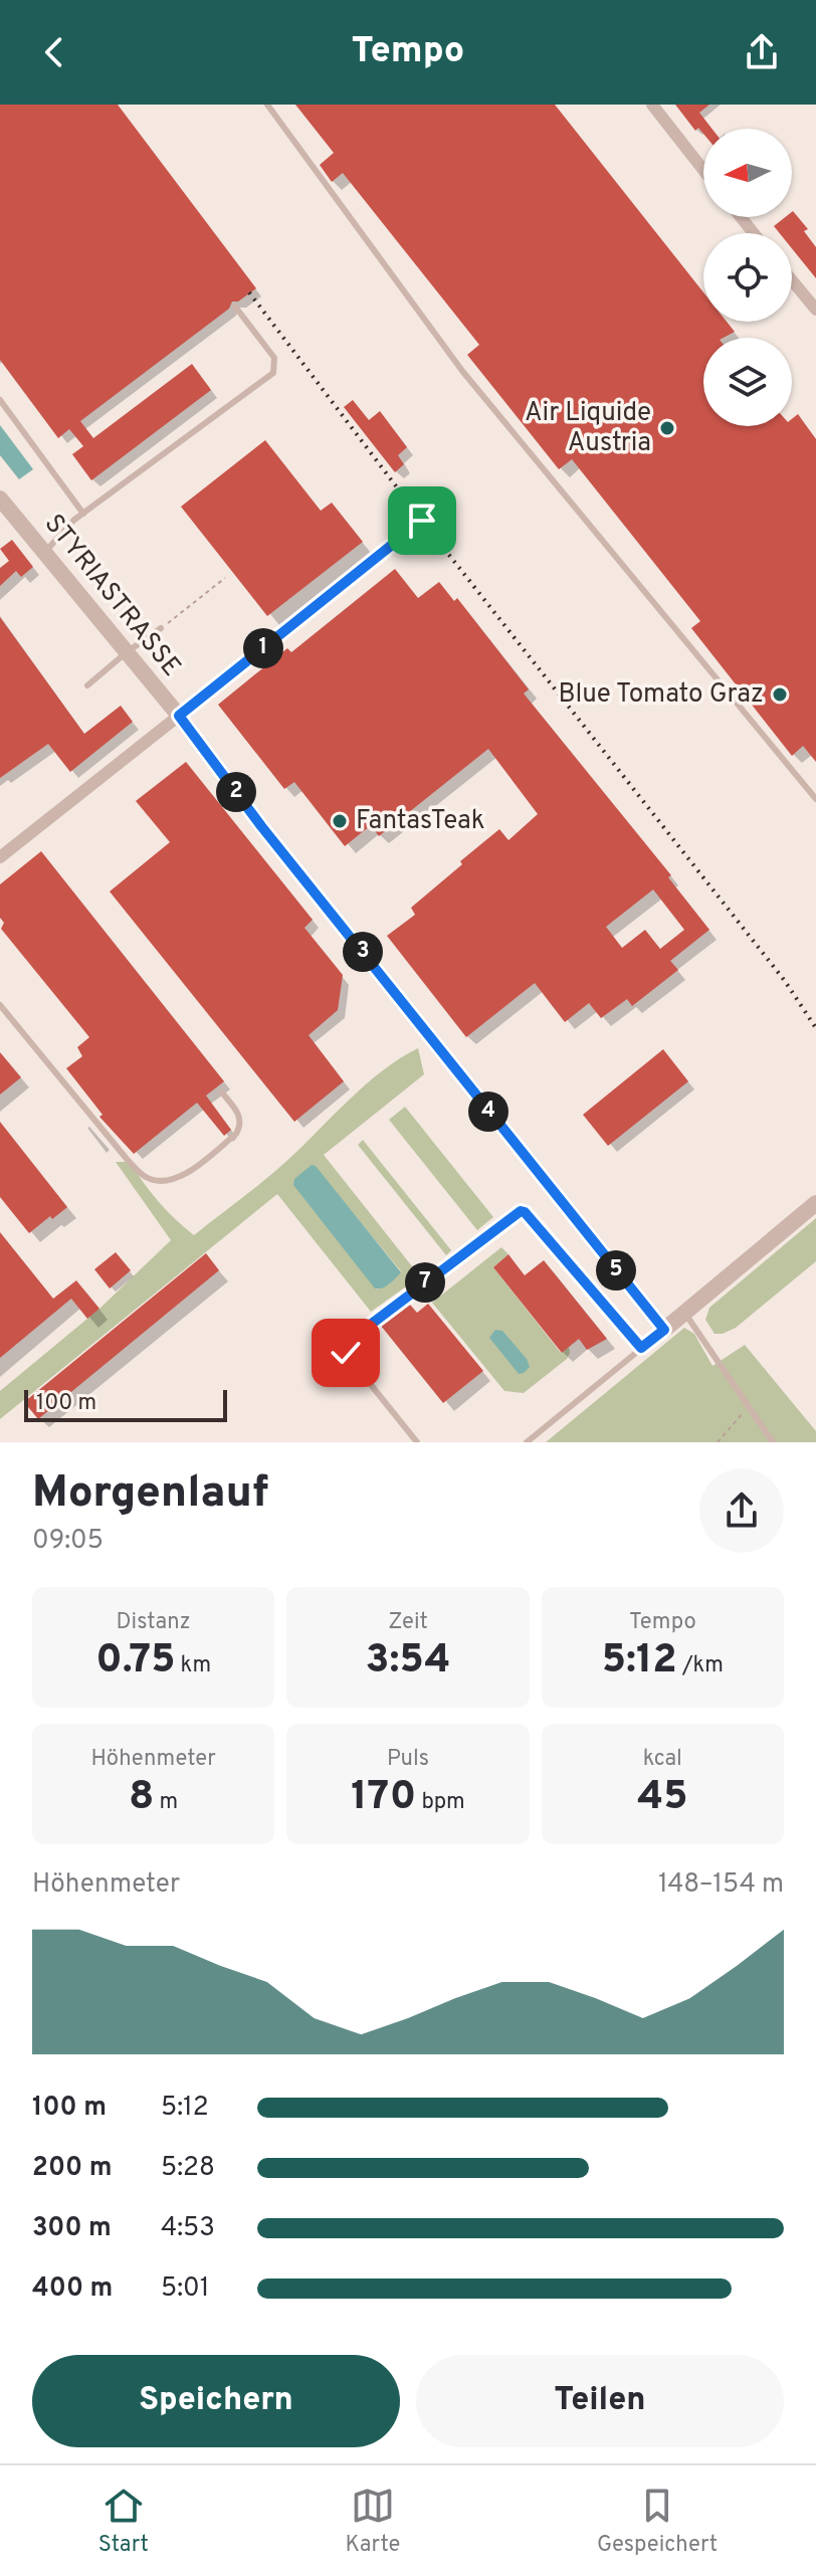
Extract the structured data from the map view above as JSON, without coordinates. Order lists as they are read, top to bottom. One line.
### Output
{"streets":{"street":["STYRIASTRASSE"]},"places":["Air Liquide Austria","Blue Tomato Graz","FantasTeak"],"scale_bar":"100 m","north":"left","page":{"header":"Tempo","pins":["1","2","3","4","5","7"],"scale":"100 m","heading":["Morgenlauf","09:05"],"stats":[["Distanz","0.75 km"],["Zeit","3:54"],["Tempo","5:12 /km"],["Höhenmeter","8 m"],["Puls","170 bpm"],["kcal","45"]],"chart":["Höhenmeter","148–154 m"],"list":[{"name":"100 m","note":"5:12"},{"name":"200 m","note":"5:28"},{"name":"300 m","note":"4:53"},{"name":"400 m","note":"5:01"}],"buttons":["Speichern","Teilen"],"tabs":["Start","Karte","Gespeichert"]}}
